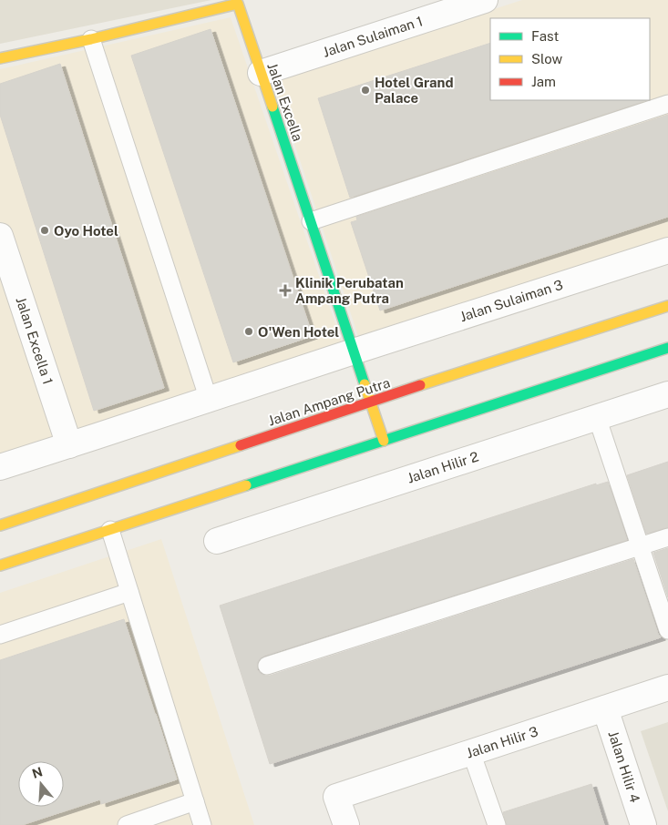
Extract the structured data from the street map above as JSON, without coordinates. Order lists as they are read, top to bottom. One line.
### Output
{"streets":{"street":["Jalan Sulaiman 1","Jalan Excella","Jalan Sulaiman 3","Jalan Excella 1","Jalan Ampang Putra","Jalan Hilir 2","Jalan Hilir 3","Jalan Hilir 4"]},"crossings":[["Jalan Sulaiman 1","Jalan Excella"],["Jalan Excella","Jalan Sulaiman 3"],["Jalan Excella","Jalan Ampang Putra"],["Jalan Sulaiman 3","Jalan Excella 1"],["Jalan Hilir 3","Jalan Hilir 4"]],"places":{"other":["Hotel Grand Palace","Oyo Hotel","O'Wen Hotel"],"health":["Klinik Perubatan Ampang Putra"]},"legend":["Fast","Slow","Jam"],"north":"top"}
